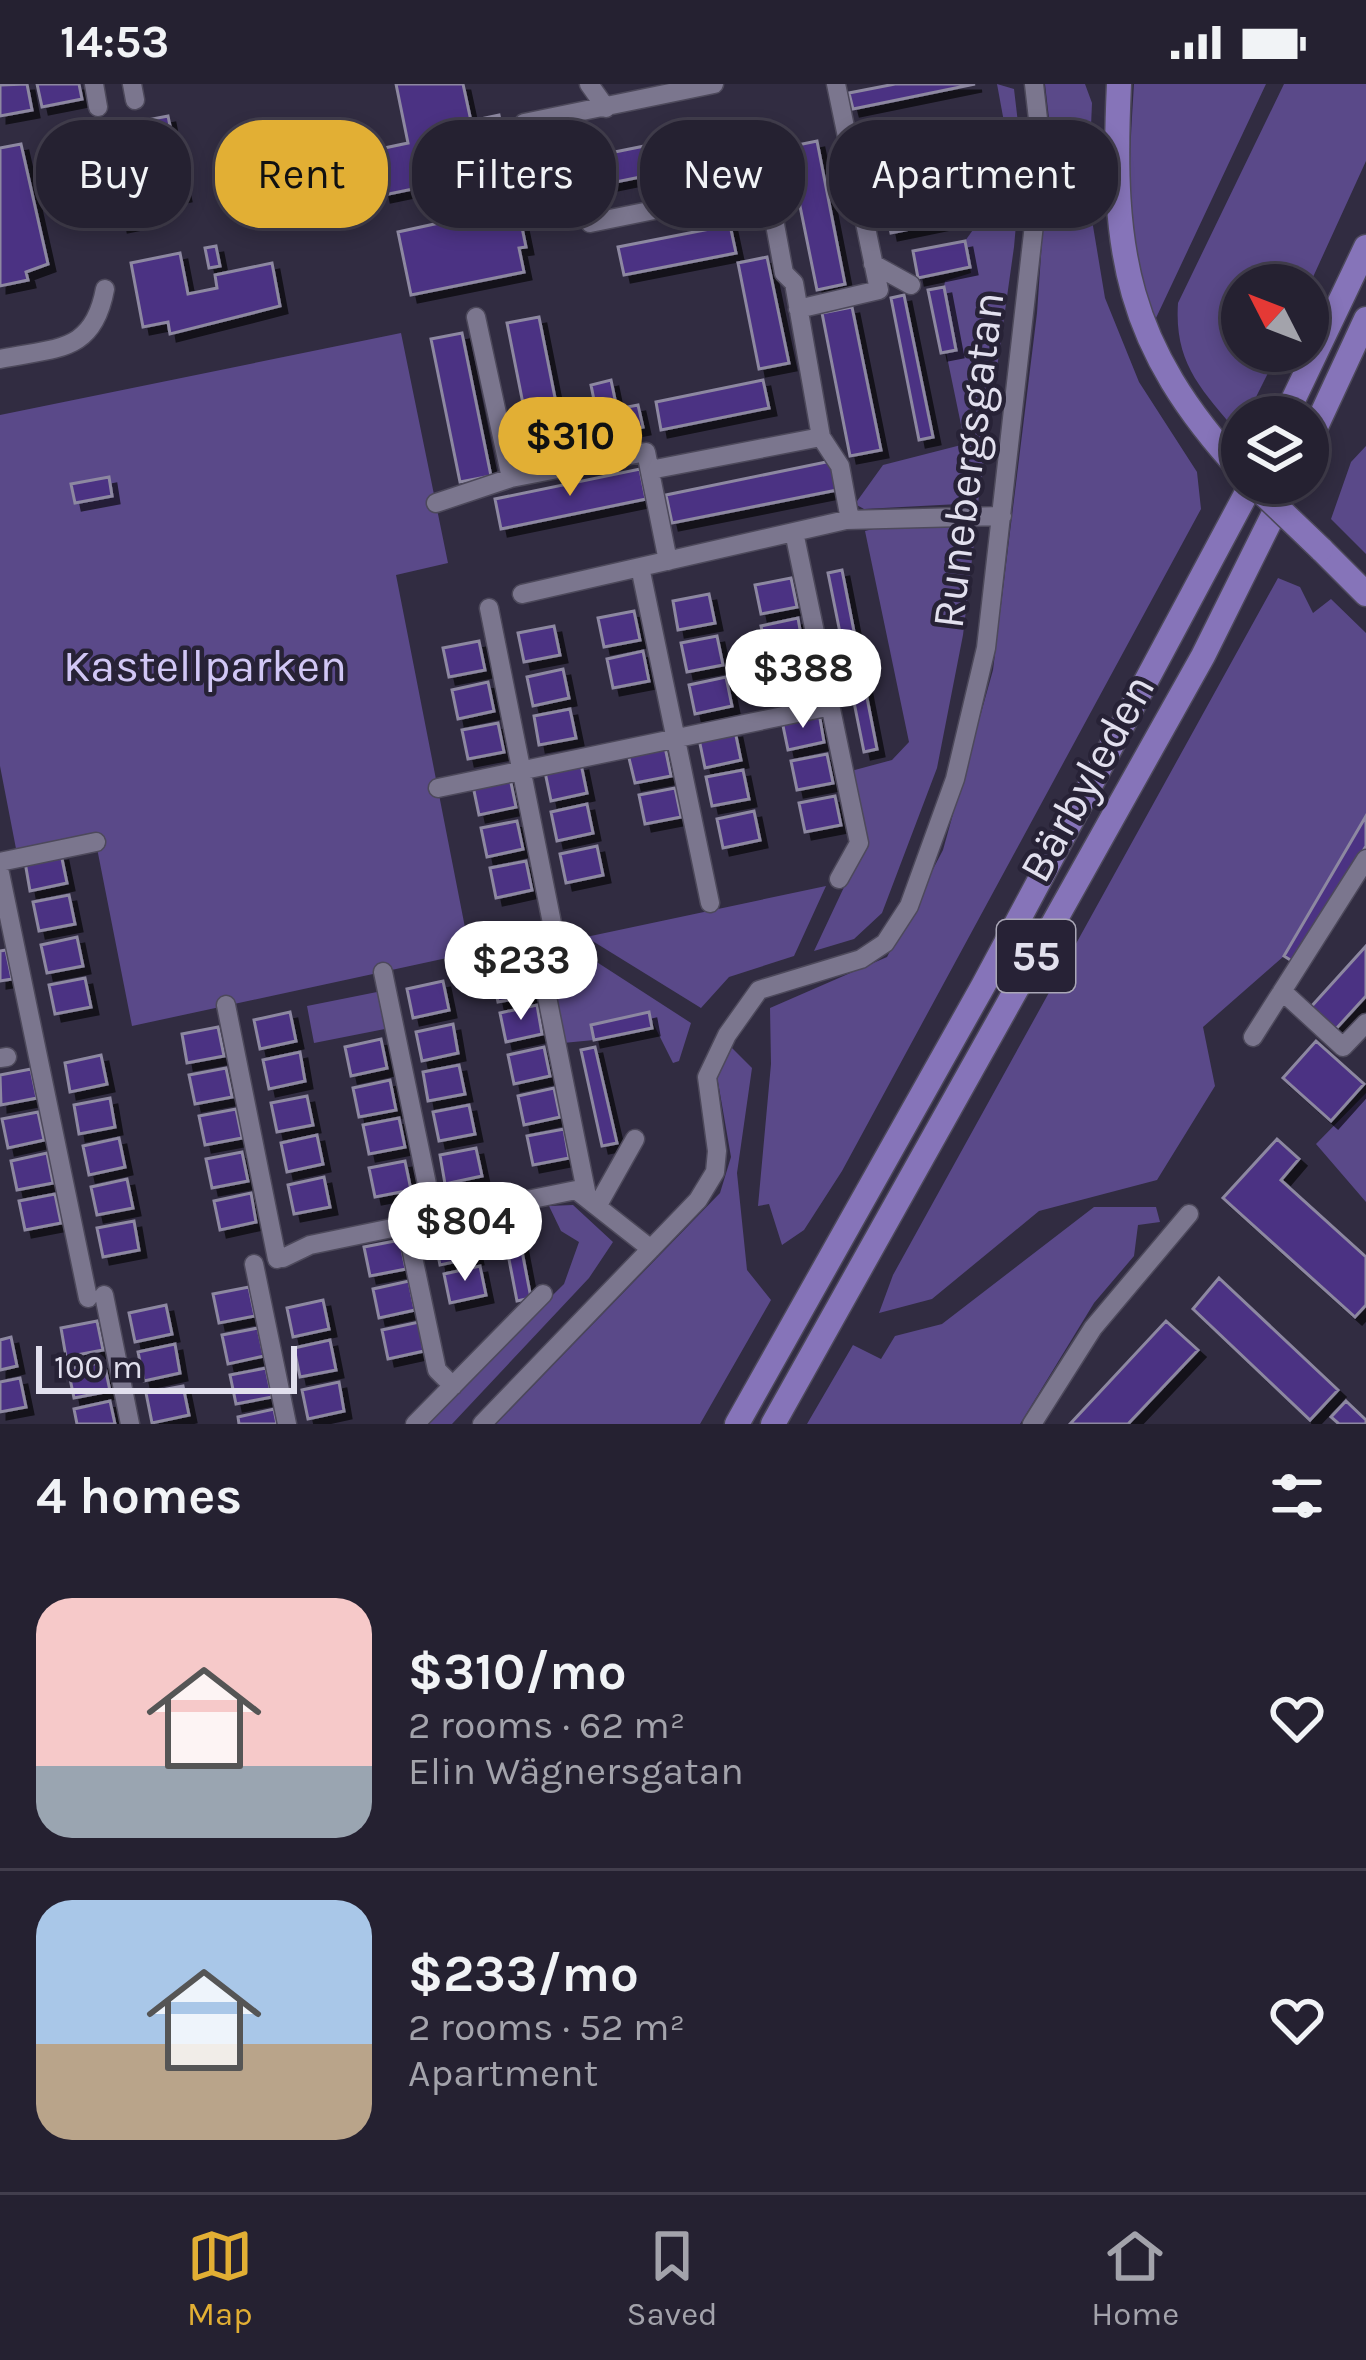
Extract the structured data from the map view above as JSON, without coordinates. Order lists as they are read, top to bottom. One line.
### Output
{"streets":{"main road":["Bärbyleden","55"],"street":["Runebergsgatan"]},"parks":["Kastellparken"],"scale_bar":"100 m","north":"top left","page":{"status":"14:53","chip":["Buy","Rent","Filters","New","Apartment"],"price":["$310","$388","$233","$804"],"scale":"100 m","heading":"4 homes","list":[{"name":"$310/mo","note":"2 rooms · 62 m² · Elin Wägnersgatan"},{"name":"$233/mo","note":"2 rooms · 52 m² · Apartment"}],"tabs":["Map","Saved","Home"]}}
